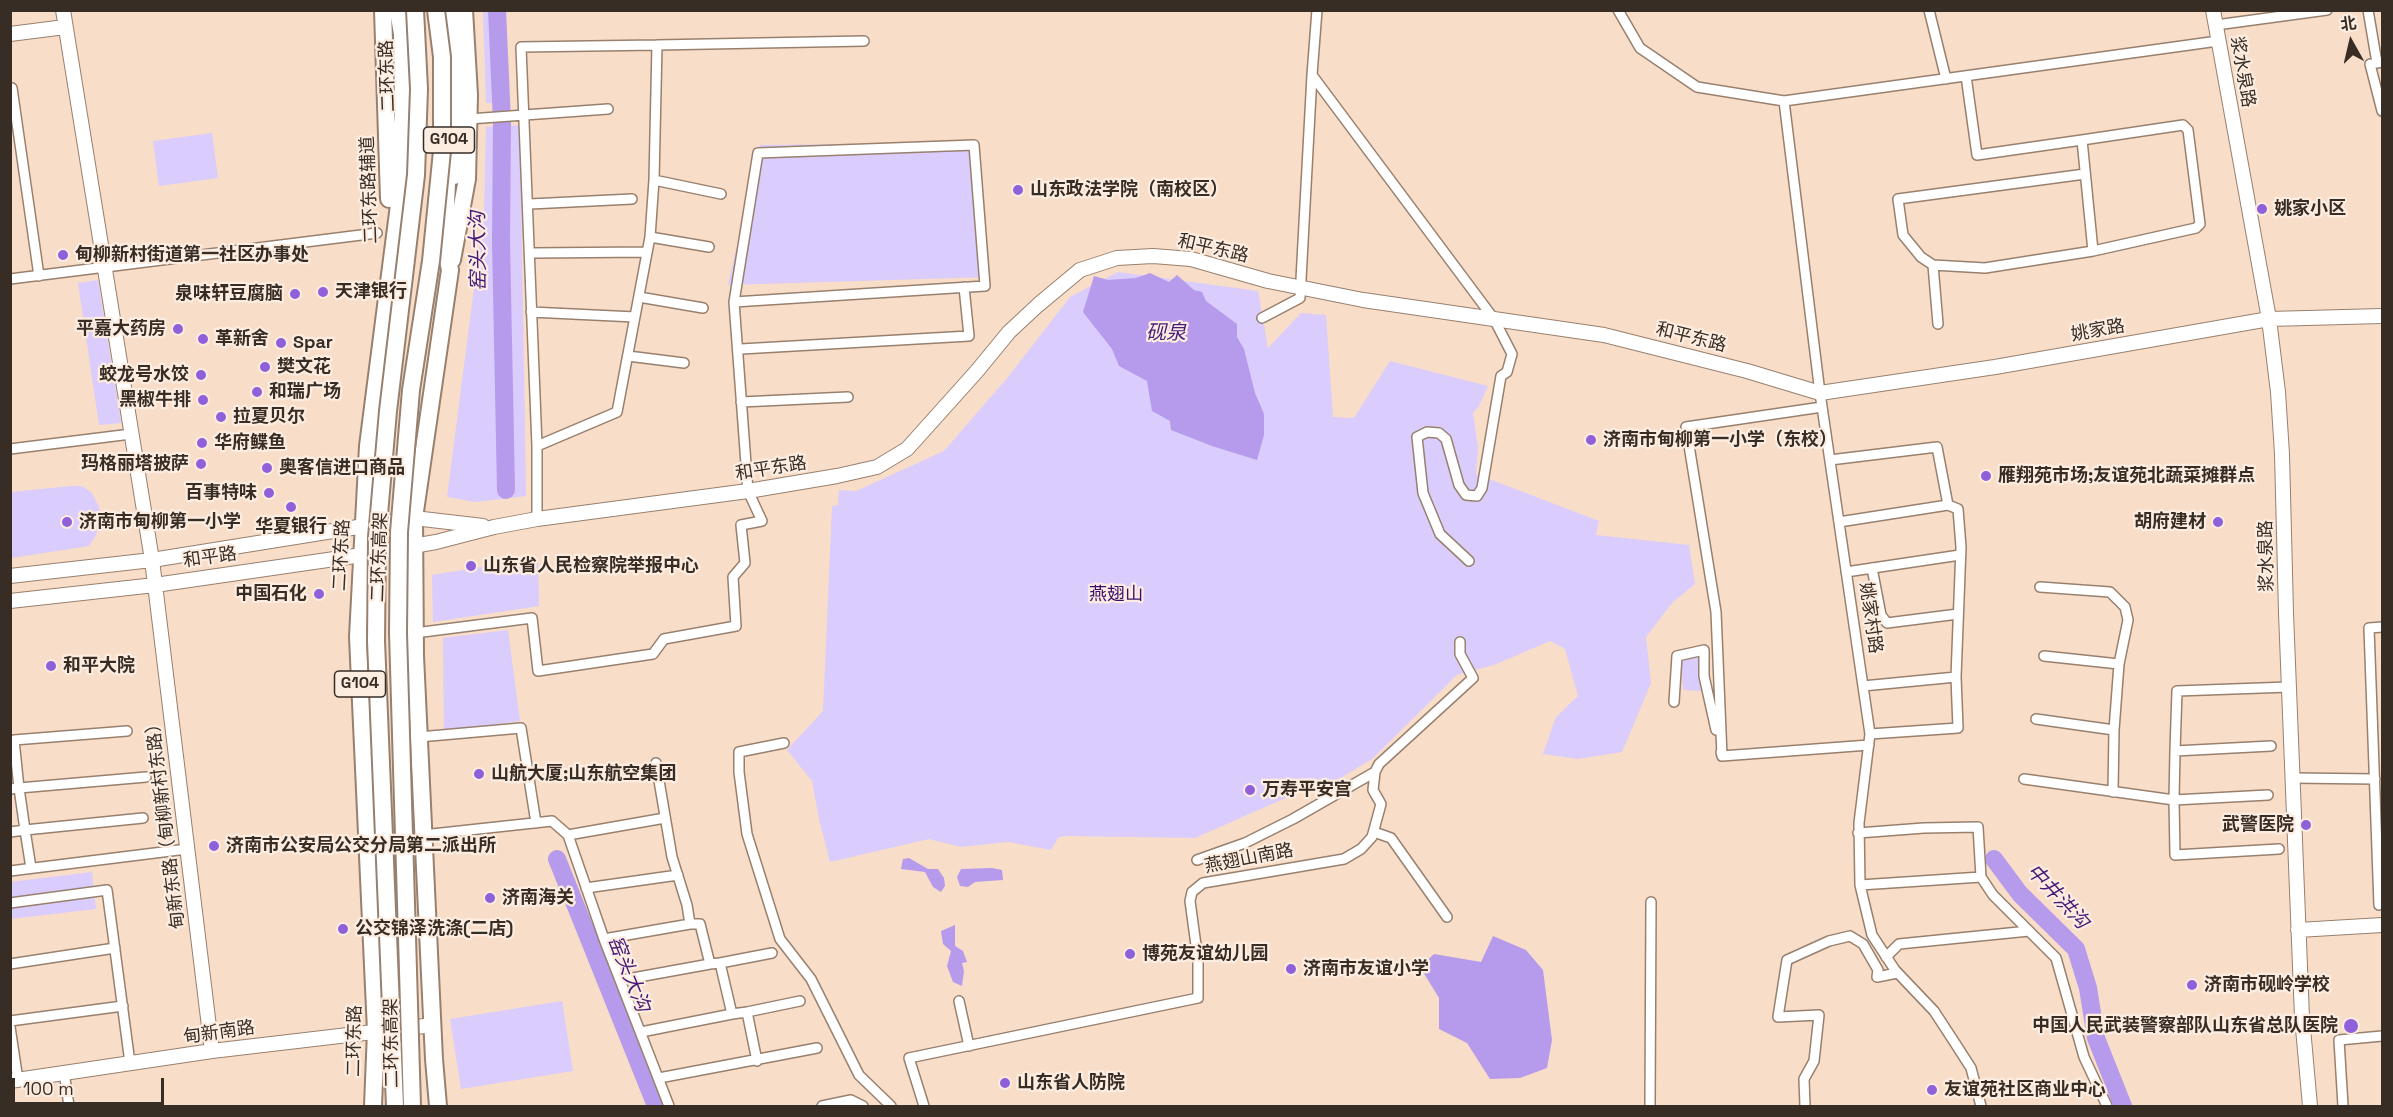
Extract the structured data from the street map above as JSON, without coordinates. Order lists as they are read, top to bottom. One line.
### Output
{"streets":{"highway":["二环东路","G104","二环东路辅道","二环东高架"],"main road":["浆水泉路","和平东路","姚家路","和平路","甸新东路（甸柳新村东路）","甸新南路"],"street":["姚家村路","燕翅山南路"]},"crossings":[["浆水泉路","姚家路"],["二环东路","二环东路辅道"],["二环东路","和平路"],["二环东路","甸新南路"],["G104","和平东路"],["G104","和平路"],["G104","甸新南路"],["和平东路","姚家路"],["和平东路","和平路"],["和平东路","姚家村路"],["姚家路","姚家村路"],["和平路","甸新东路（甸柳新村东路）"],["甸新东路（甸柳新村东路）","甸新南路"]],"water":["窑头大沟","砚泉","中井洪沟"],"parks":["燕翅山"],"places":["山东政法学院（南校区）","姚家小区","甸柳新村街道第一社区办事处","天津银行","泉味轩豆腐脑","平嘉大药房","革新舍","Spar","樊文花","蛟龙号水饺","和瑞广场","黑椒牛排","拉夏贝尔","济南市甸柳第一小学（东校）","华府鲽鱼","玛格丽塔披萨","奥客信进口商品","雁翔苑市场;友谊苑北蔬菜摊群点","百事特味","华夏银行","济南市甸柳第一小学","胡府建材","山东省人民检察院举报中心","中国石化","和平大院","山航大厦;山东航空集团","万寿平安宫","武警医院","济南市公安局公交分局第二派出所","济南海关","公交锦泽洗涤(二店)","博苑友谊幼儿园","济南市友谊小学","济南市砚岭学校","中国人民武装警察部队山东省总队医院","山东省人防院","友谊苑社区商业中心"],"scale_bar":"100 m","north":"top"}
